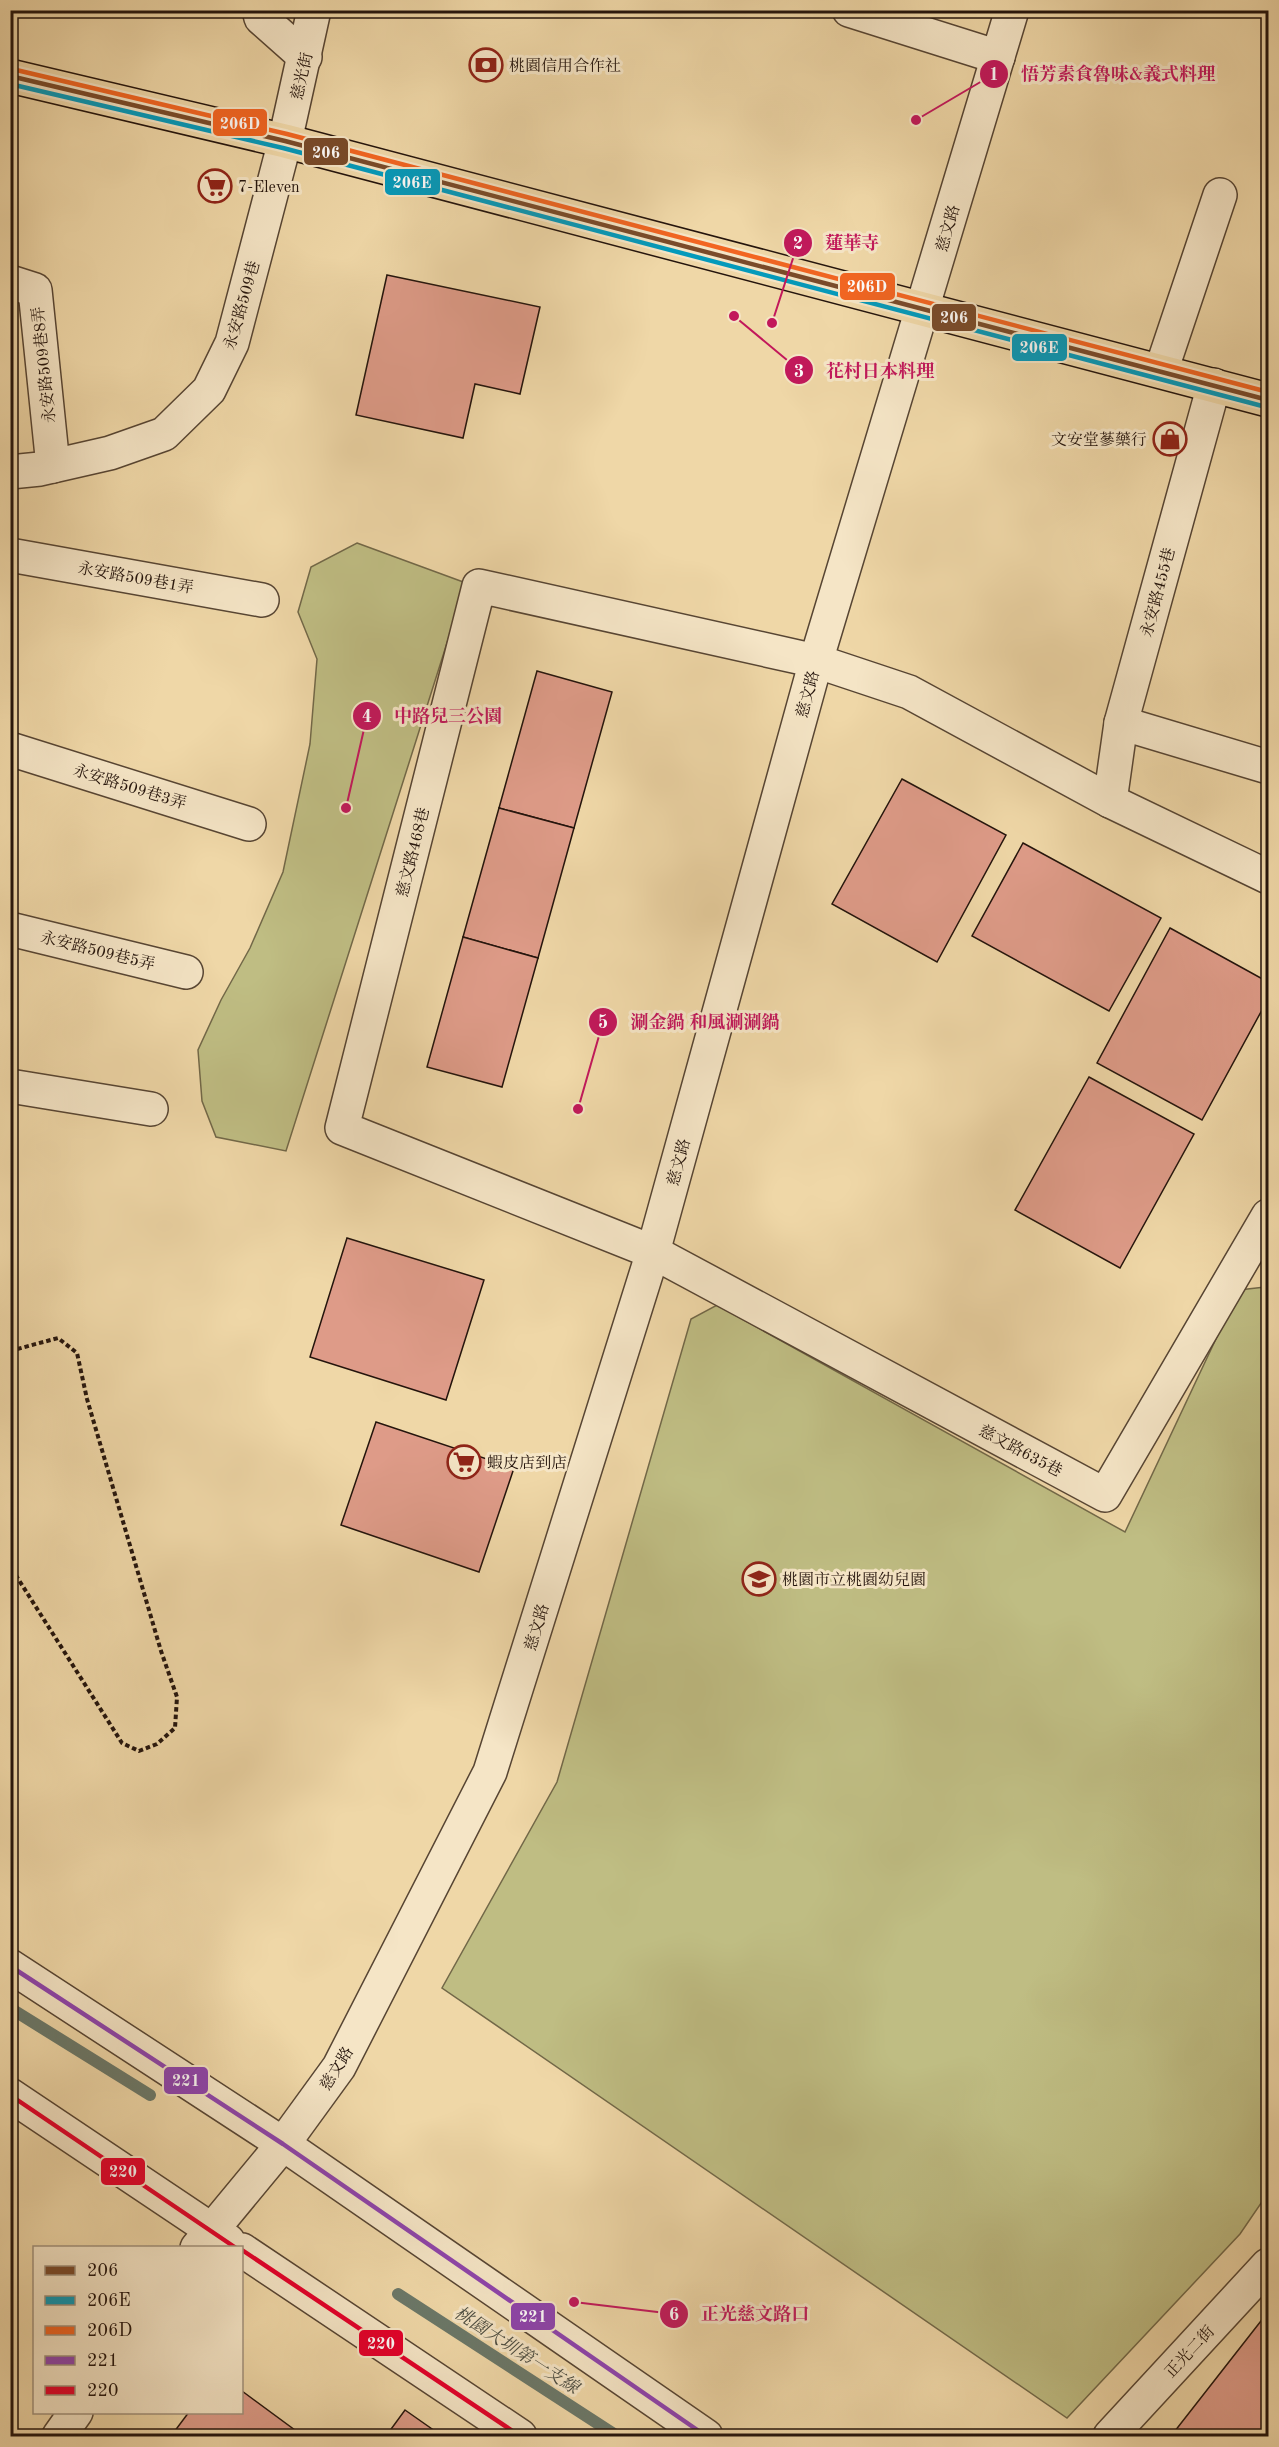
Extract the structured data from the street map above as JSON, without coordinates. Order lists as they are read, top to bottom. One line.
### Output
{"streets":{"street":["慈光街","慈文路","永安路509巷","永安路509巷8弄","永安路509巷1弄","永安路455巷","永安路509巷3弄","慈文路468巷","永安路509巷5弄","慈文路635巷","正光二街"]},"crossings":[["慈光街","永安路509巷"],["慈文路","慈文路468巷"],["慈文路","慈文路635巷"],["永安路509巷","永安路509巷8弄"],["慈文路468巷","慈文路635巷"]],"water":["桃園大圳第一支線"],"places":{"bank":["桃園信用合作社"],"other":["悟芳素食魯味&義式料理","花村日本料理","蓮華寺","中路兒三公園","涮金鍋 和風涮涮鍋","正光慈文路口"],"supermarket":["7-Eleven","蝦皮店到店"],"shop":["文安堂蔘藥行"],"school or university":["桃園市立桃園幼兒園"]},"lines":["transit line 206D","transit line 206","transit line 206E","transit line 221","transit line 220"],"legend":["206","206E","206D","221","220"]}
